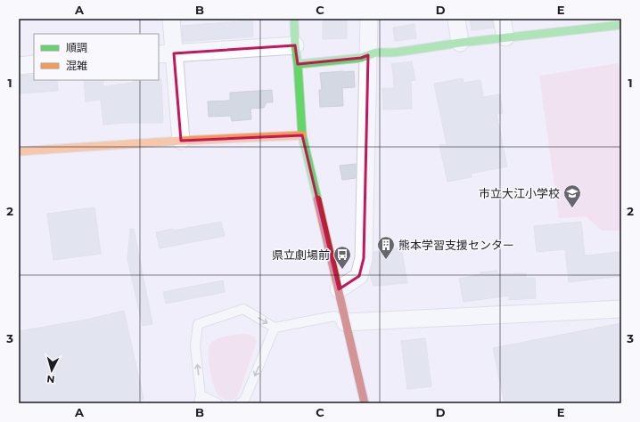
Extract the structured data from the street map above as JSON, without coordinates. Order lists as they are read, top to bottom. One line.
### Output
{"places":{"school or university":["市立大江小学校"],"building":["熊本学習支援センター"],"bus stop":["県立劇場前"]},"legend":["順調","混雑"],"north":"bottom","grid":{"columns":["A","B","C","D","E"],"rows":["1","2","3"]}}
